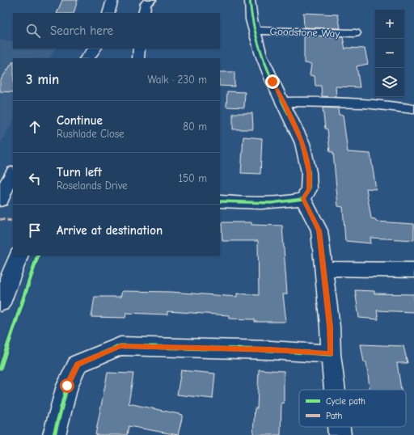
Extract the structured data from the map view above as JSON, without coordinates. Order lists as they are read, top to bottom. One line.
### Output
{"streets":{"street":["Goodstone Way"]},"legend":["Cycle path","Path"],"page":{"map_buttons":["+","−"],"search":"Search here","heading":["3 min","Walk · 230 m"],"list":[["Continue","Rushlade Close","80 m"],["Turn left","Roselands Drive","150 m"],"Arrive at destination"]}}
